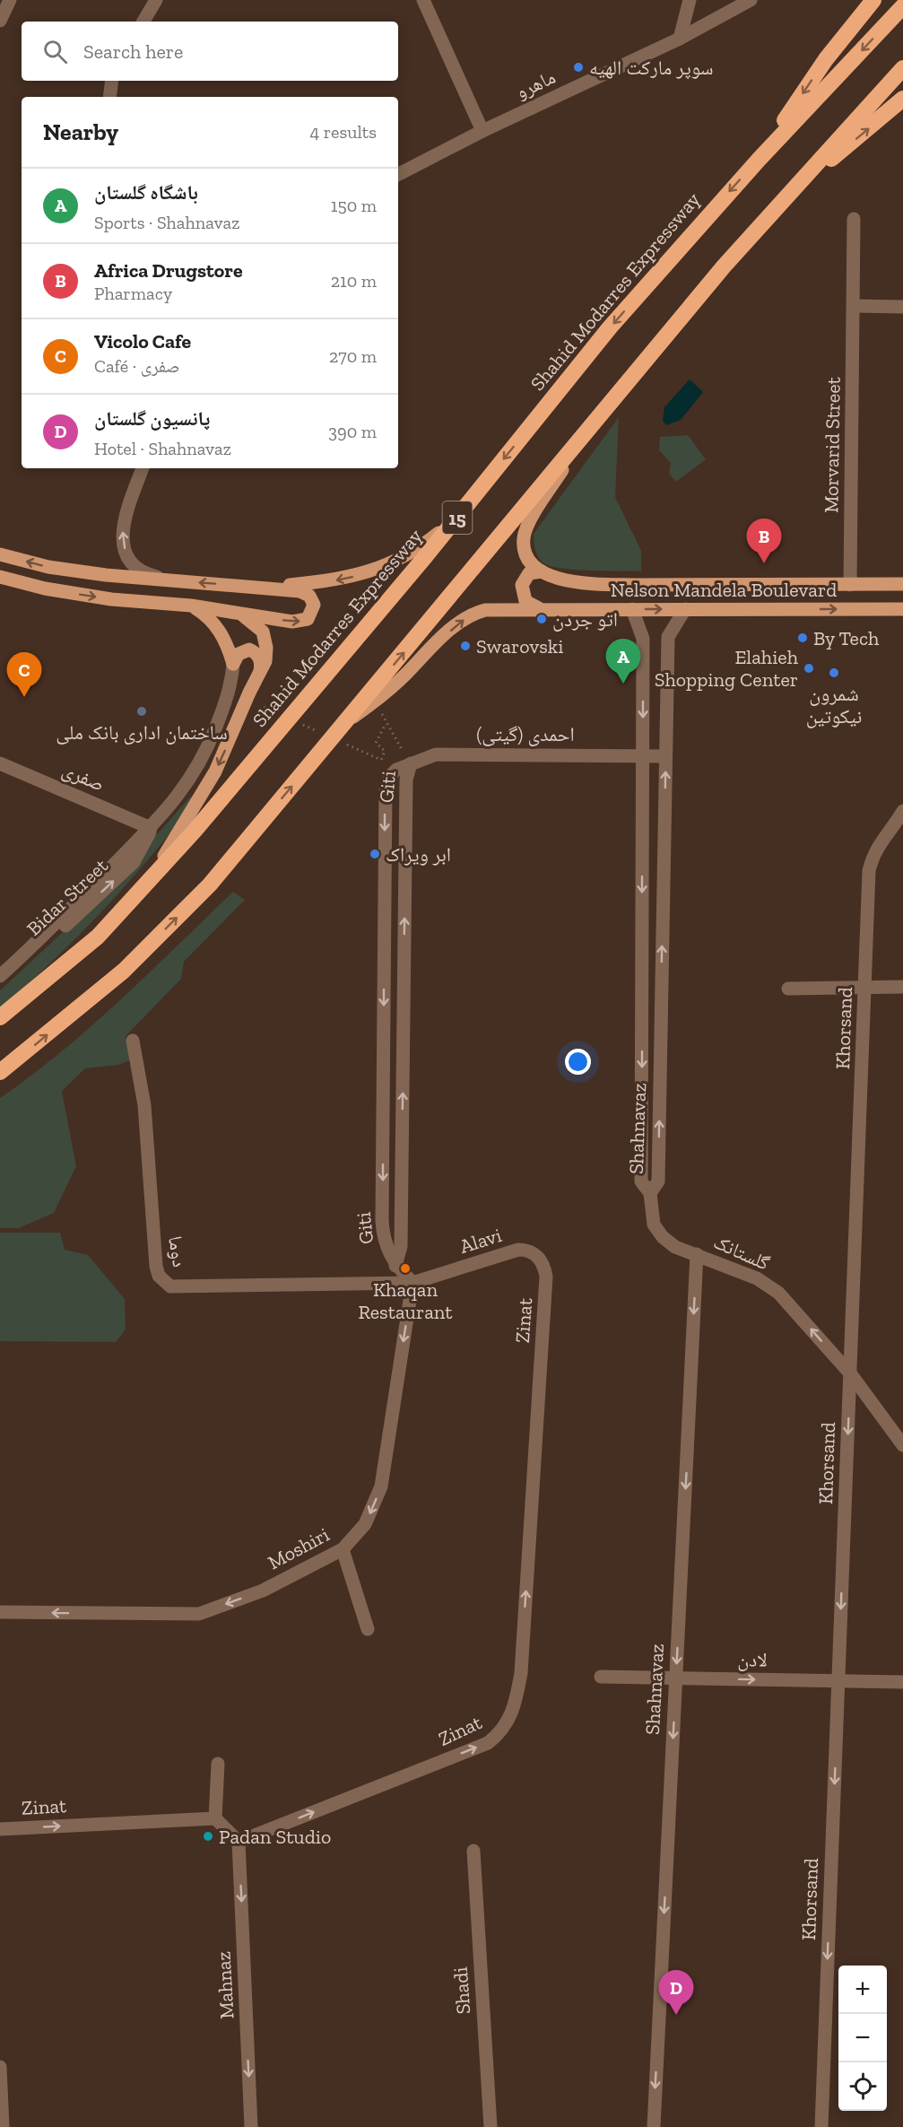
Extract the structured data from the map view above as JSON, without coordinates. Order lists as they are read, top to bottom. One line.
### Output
{"streets":{"highway":["Shahid Modarres Expressway","15"],"main road":["Nelson Mandela Boulevard"],"street":["ماهرو","Morvarid Street","احمدی (گیتی)","صفری","Giti","Bidar Street","Khorsand","Shahnavaz","Alavi","دوما","گلستانک","Zinat","Moshiri","لادن","Mahnaz","Shadi"]},"crossings":[["Morvarid Street","Nelson Mandela Boulevard"],["15","Nelson Mandela Boulevard"],["Nelson Mandela Boulevard","Shahnavaz"],["احمدی (گیتی)","Giti"],["احمدی (گیتی)","Shahnavaz"],["صفری","Bidar Street"],["Giti","Alavi"],["Giti","دوما"],["Giti","Moshiri"],["Khorsand","گلستانک"],["Khorsand","لادن"],["Shahnavaz","گلستانک"],["Shahnavaz","لادن"],["Alavi","دوما"],["Alavi","Zinat"],["Alavi","Moshiri"],["دوما","Moshiri"],["Zinat","Mahnaz"]],"one_way":["Khorsand","گلستانک","Zinat","Moshiri","لادن","Mahnaz"],"places":["سوپر ماركت الهيه","اتو جردن","By Tech","Swarovski","Elahieh Shopping Center","شمرون نیکوتین","ساختمان اداری بانک ملی","ابر ویراک","Khaqan Restaurant","Padan Studio"],"page":{"search":"Search here","heading":["Nearby","4 results"],"list":[{"mark":"A","name":"باشگاه گلستان","note":"Sports · Shahnavaz","value":"150 m"},{"mark":"B","name":"Africa Drugstore","note":"Pharmacy","value":"210 m"},{"mark":"C","name":"Vicolo Cafe","note":"Café · صفری","value":"270 m"},{"mark":"D","name":"پانسیون گلستان","note":"Hotel · Shahnavaz","value":"390 m"}],"pins":["B","A","C","D"],"map_buttons":["+","−"]}}
